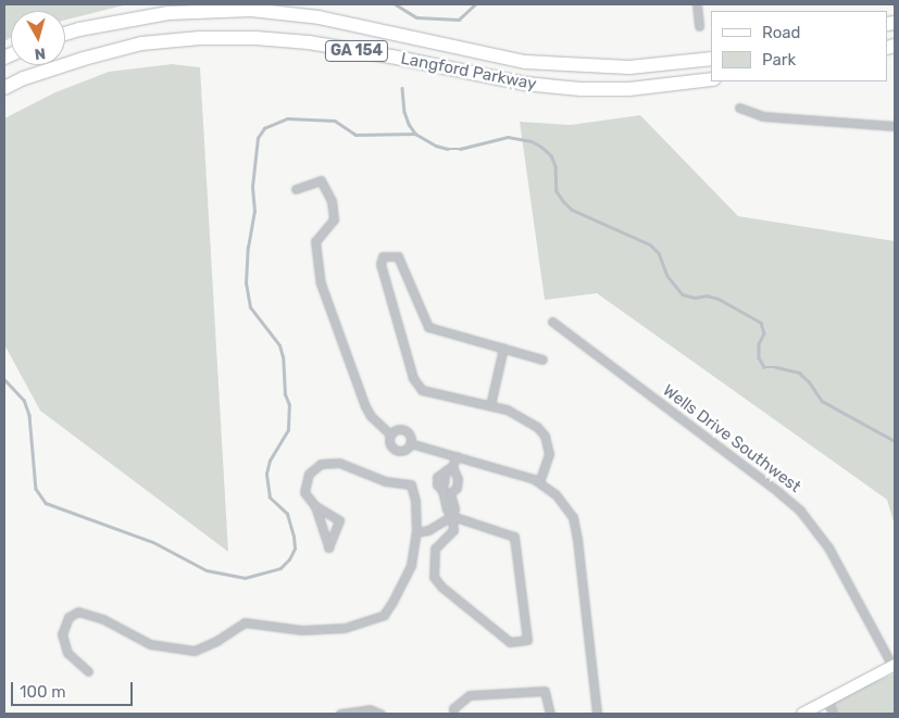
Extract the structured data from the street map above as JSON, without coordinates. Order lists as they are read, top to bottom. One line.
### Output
{"streets":{"highway":["GA 154","Langford Parkway"],"street":["Wells Drive Southwest"]},"legend":["Road","Park"],"scale_bar":"100 m","north":"bottom"}
